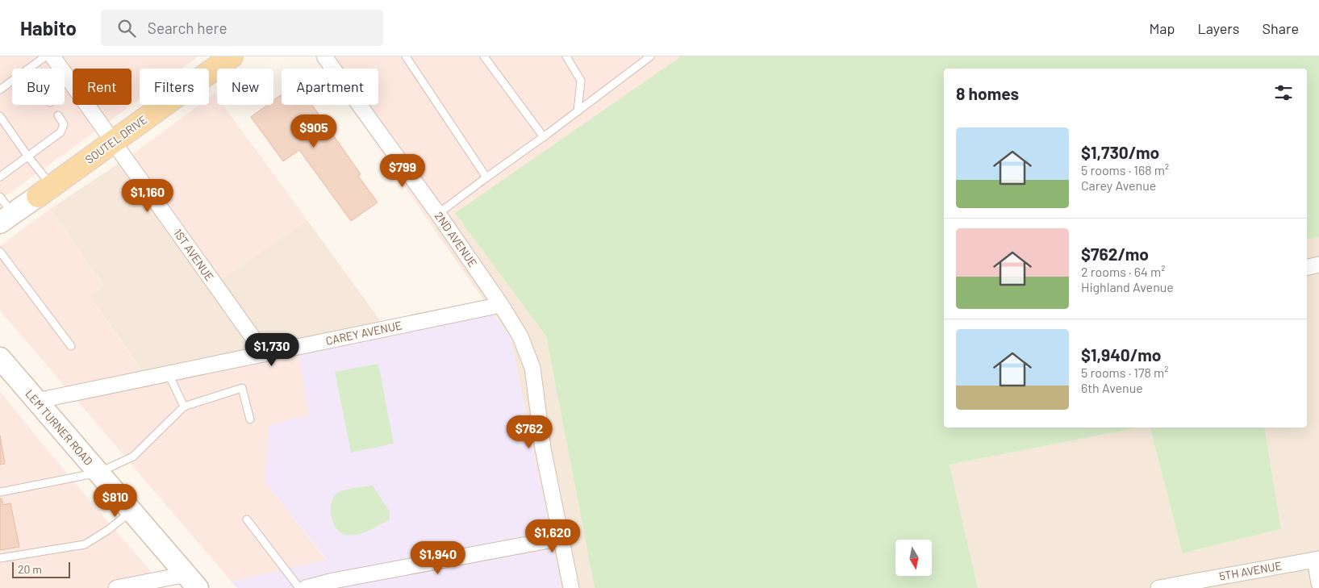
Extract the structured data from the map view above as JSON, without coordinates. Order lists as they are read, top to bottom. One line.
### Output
{"streets":{"main road":["SOUTEL DRIVE","LEM TURNER ROAD"],"street":["2ND AVENUE","1ST AVENUE","CAREY AVENUE","5TH AVENUE"]},"crossings":[["SOUTEL DRIVE","1ST AVENUE"],["2ND AVENUE","CAREY AVENUE"],["1ST AVENUE","CAREY AVENUE"],["CAREY AVENUE","LEM TURNER ROAD"]],"scale_bar":"20 m","north":"bottom","page":{"header":"Habito","search":"Search here","nav":["Map","Layers","Share"],"chip":["Buy","Rent","Filters","New","Apartment"],"heading":"8 homes","price":["$905","$799","$1,160","$1,730","$762","$810","$1,620","$1,940"],"list":[{"name":"$1,730/mo","note":"5 rooms · 168 m² · Carey Avenue"},{"name":"$762/mo","note":"2 rooms · 64 m² · Highland Avenue"},{"name":"$1,940/mo","note":"5 rooms · 178 m² · 6th Avenue"}],"scale":"20 m"}}
